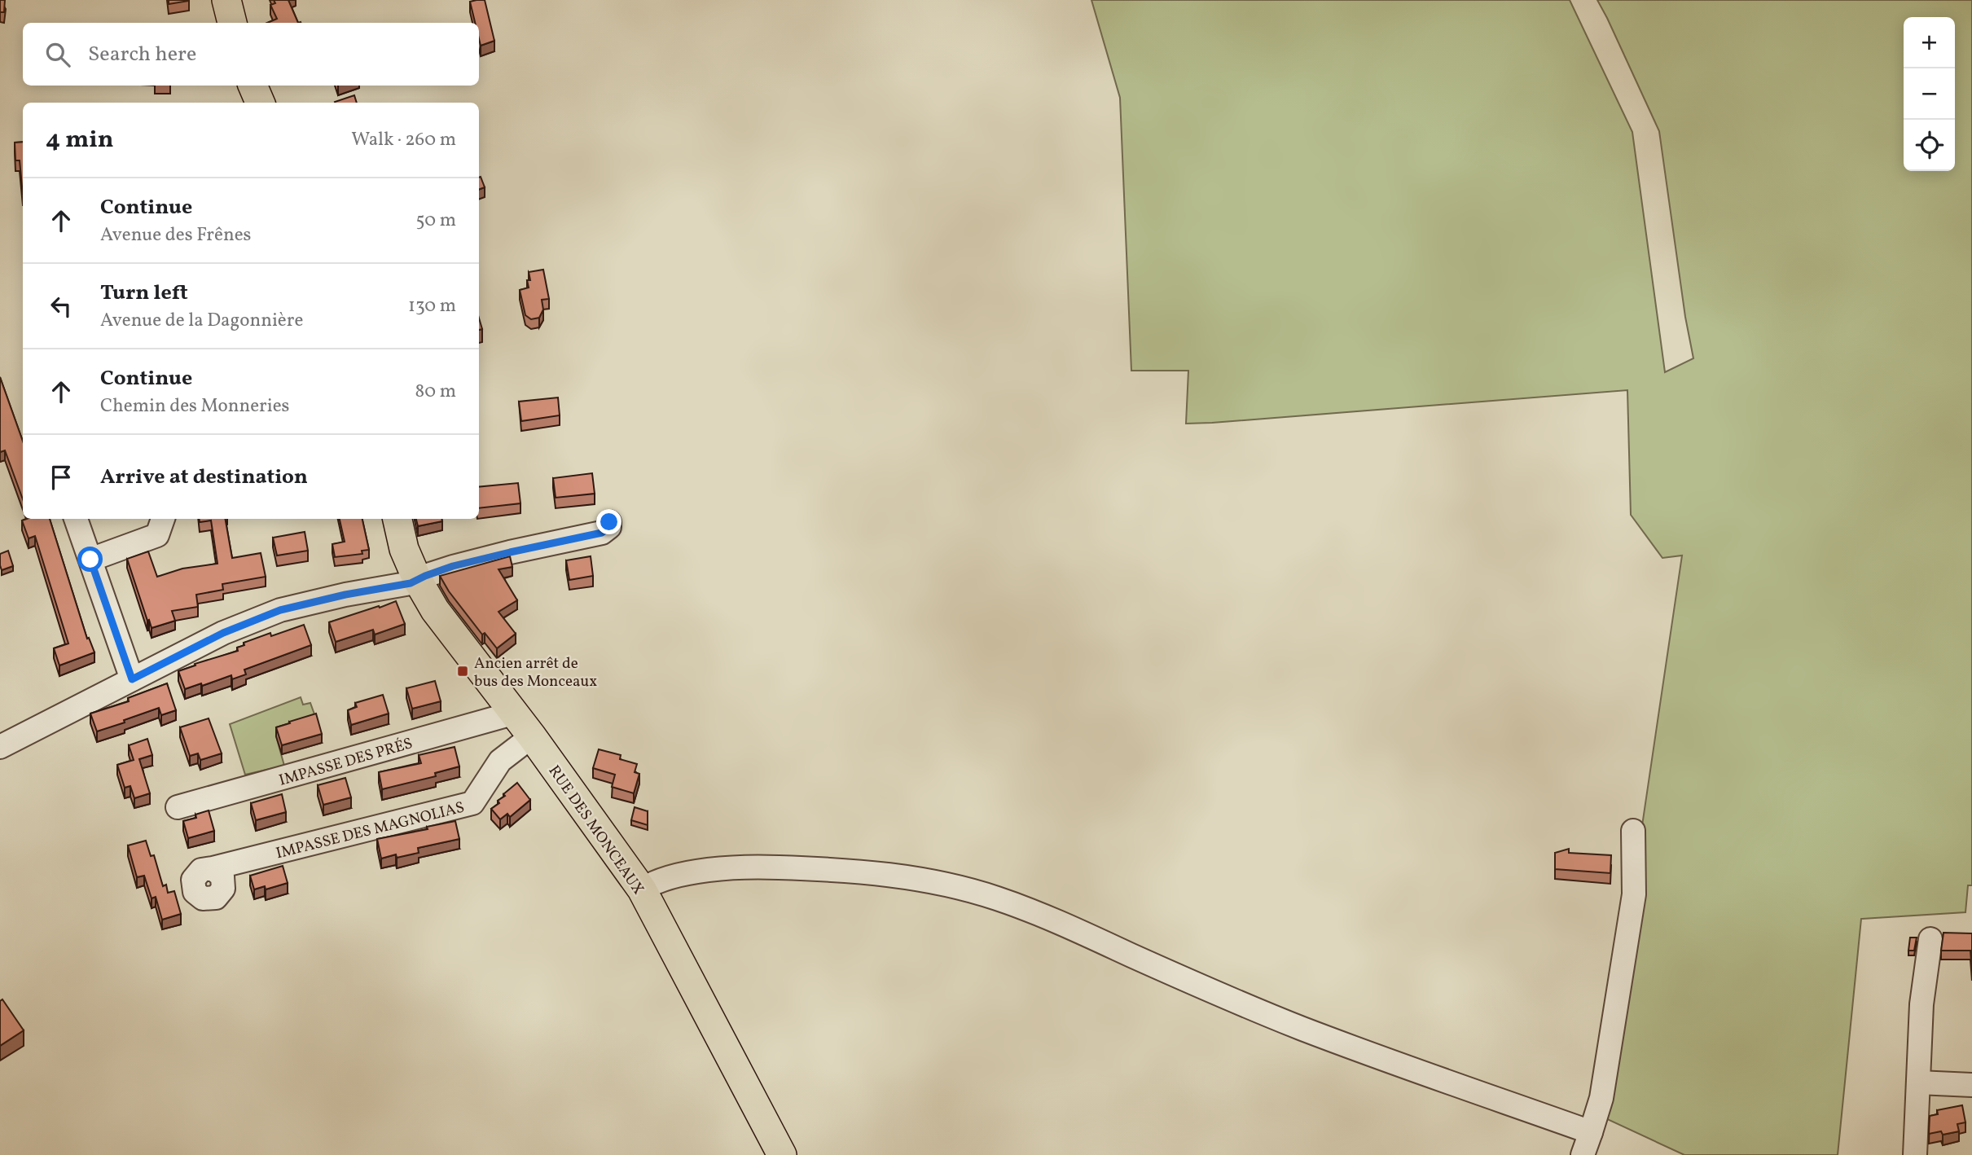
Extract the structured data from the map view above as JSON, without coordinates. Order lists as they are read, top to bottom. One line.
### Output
{"streets":{"main road":["RUE DES MONCEAUX"],"street":["IMPASSE DES PRÉS","IMPASSE DES MAGNOLIAS"]},"crossings":[["IMPASSE DES PRÉS","RUE DES MONCEAUX"],["IMPASSE DES MAGNOLIAS","RUE DES MONCEAUX"]],"places":{"transit":["Ancien arrêt de bus des Monceaux"]},"page":{"map_buttons":["+","−"],"search":"Search here","heading":["4 min","Walk · 260 m"],"list":[["Continue","Avenue des Frênes","50 m"],["Turn left","Avenue de la Dagonnière","130 m"],["Continue","Chemin des Monneries","80 m"],"Arrive at destination"]}}
